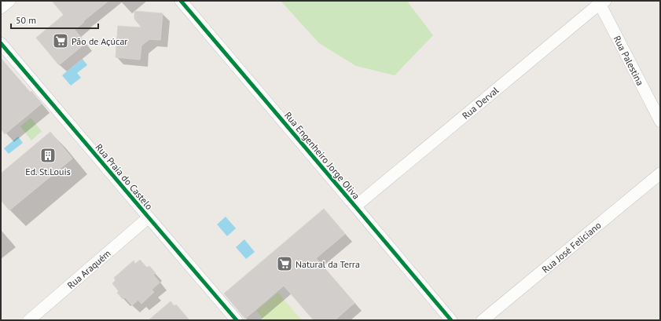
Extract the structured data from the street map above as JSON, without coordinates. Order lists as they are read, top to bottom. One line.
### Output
{"streets":{"street":["Rua Palestina","Rua Derval","Rua Engenheiro Jorge Oliva","Rua Praia do Castelo","Rua José Feliciano","Rua Araquém"]},"crossings":[["Rua Palestina","Rua Derval"],["Rua Derval","Rua Engenheiro Jorge Oliva"],["Rua Praia do Castelo","Rua Araquém"]],"places":{"supermarket":["Pão de Açúcar","Natural da Terra"],"building":["Ed. St.Louis"]},"scale_bar":"50 m"}
